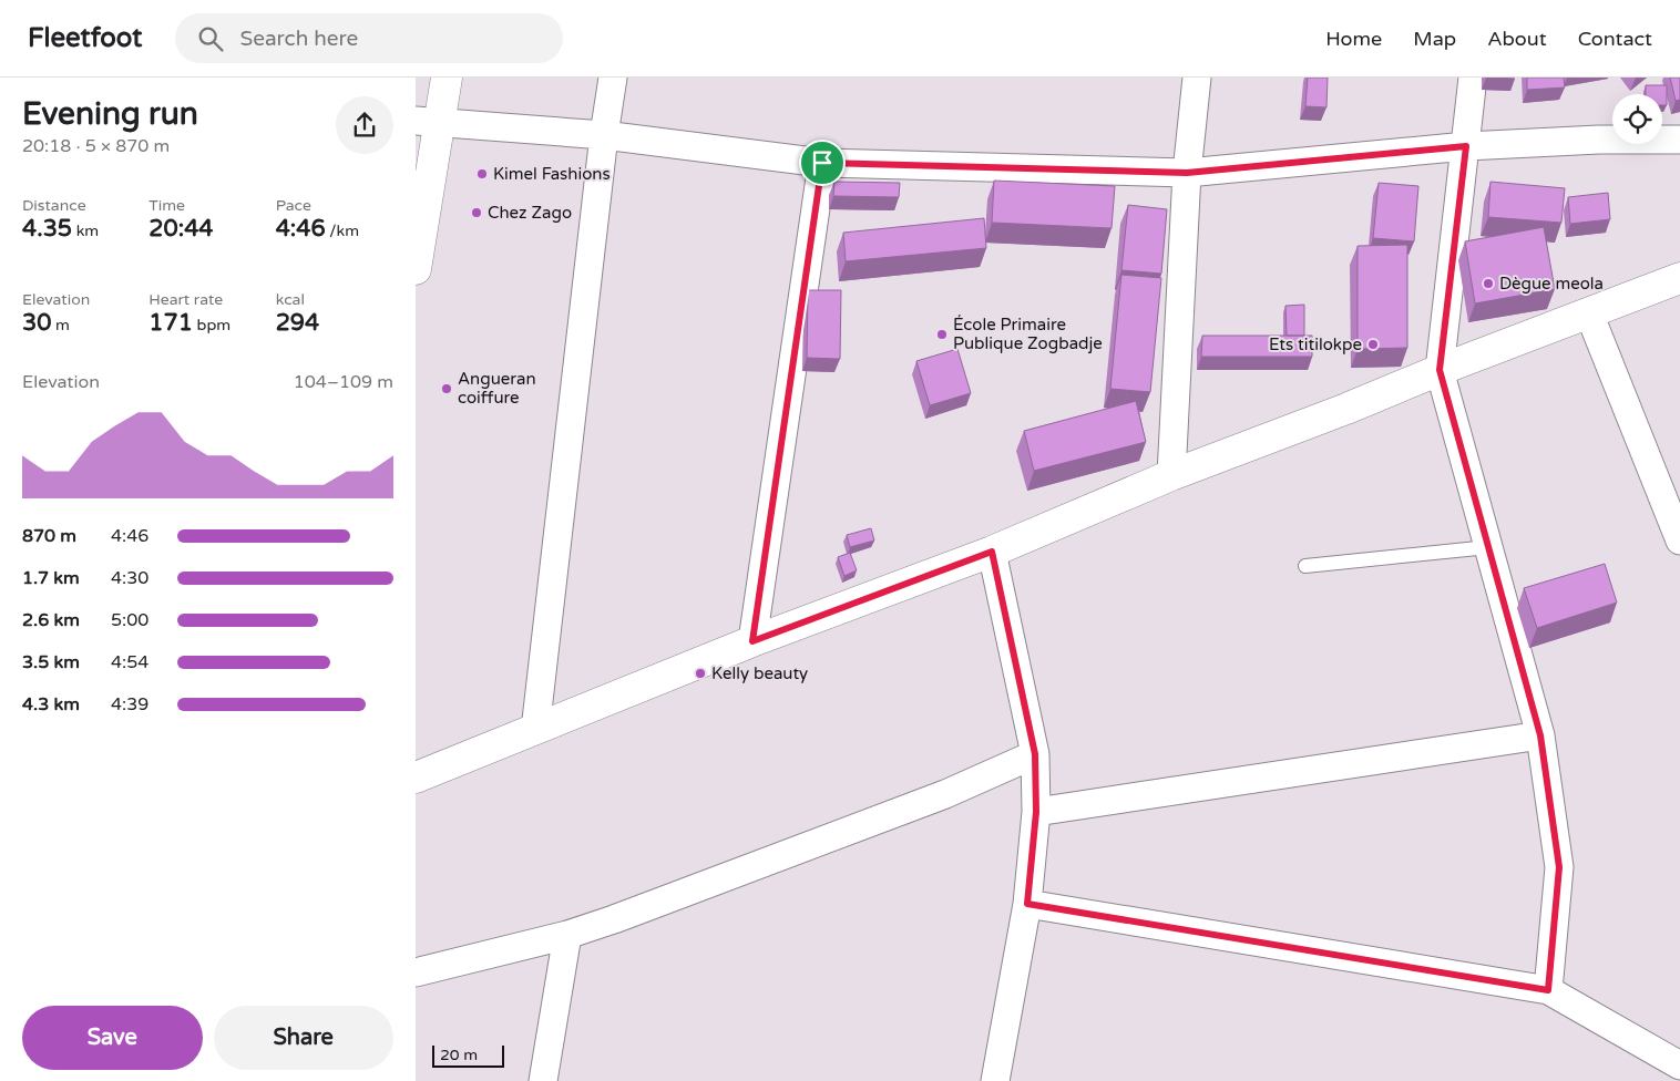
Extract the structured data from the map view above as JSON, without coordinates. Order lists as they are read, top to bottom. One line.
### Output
{"places":["Kimel Fashions","Chez Zago","Dègue meola","École Primaire Publique Zogbadje","Ets titilokpe","Angueran coiffure","Kelly beauty"],"scale_bar":"20 m","page":{"header":"Fleetfoot","search":"Search here","nav":["Home","Map","About","Contact"],"heading":["Evening run","20:18 · 5 × 870 m"],"stats":[["Distance","4.35 km"],["Time","20:44"],["Pace","4:46 /km"],["Elevation","30 m"],["Heart rate","171 bpm"],["kcal","294"]],"chart":["Elevation","104–109 m"],"list":[{"name":"870 m","note":"4:46"},{"name":"1.7 km","note":"4:30"},{"name":"2.6 km","note":"5:00"},{"name":"3.5 km","note":"4:54"},{"name":"4.3 km","note":"4:39"}],"buttons":["Save","Share"],"scale":"20 m"}}
